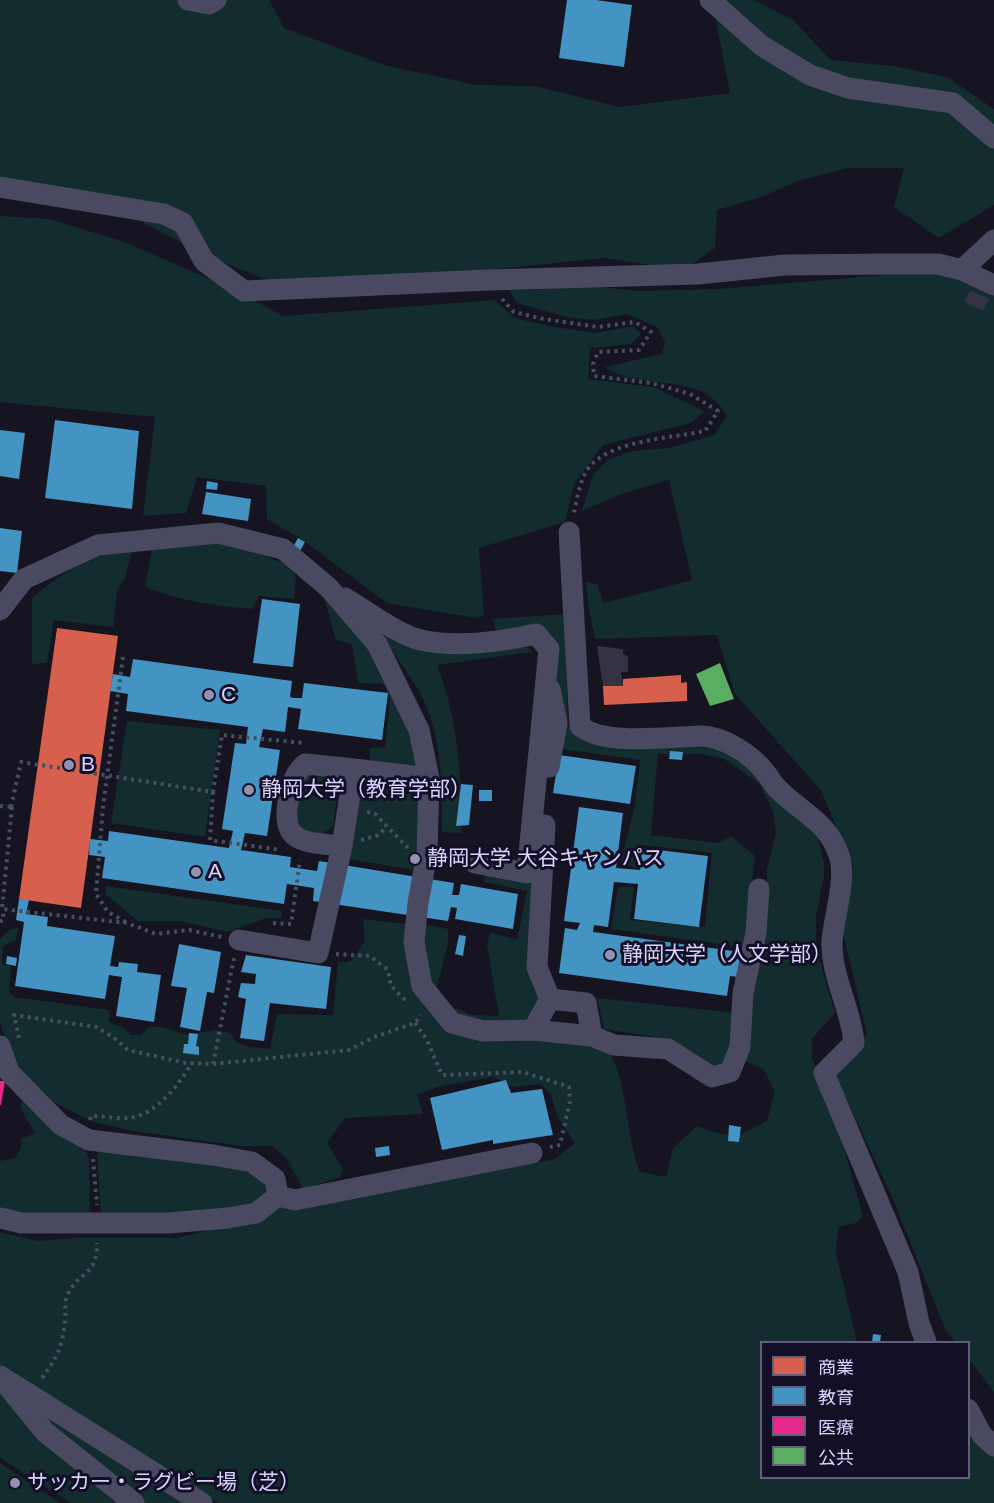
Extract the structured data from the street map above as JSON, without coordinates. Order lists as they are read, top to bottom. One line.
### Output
{"places":["C","B","静岡大学（教育学部）","静岡大学 大谷キャンパス","A","静岡大学（人文学部）","サッカー・ラグビー場（芝）"],"legend":["商業","教育","医療","公共"]}
